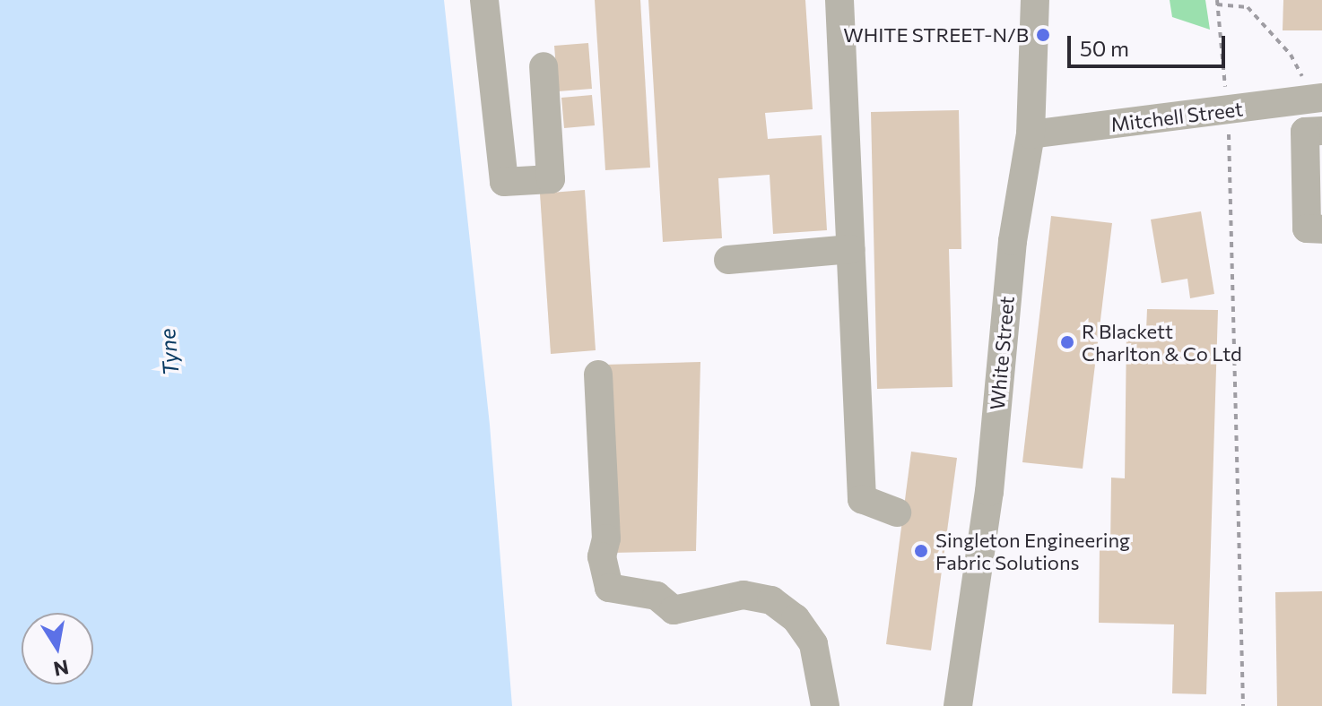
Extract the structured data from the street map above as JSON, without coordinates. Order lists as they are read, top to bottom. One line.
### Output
{"streets":{"street":["Mitchell Street","White Street"]},"crossings":[["Mitchell Street","White Street"]],"water":["Tyne"],"places":["WHITE STREET-N/B","R Blackett Charlton & Co Ltd","Singleton Engineering Fabric Solutions"],"scale_bar":"50 m","north":"bottom"}
